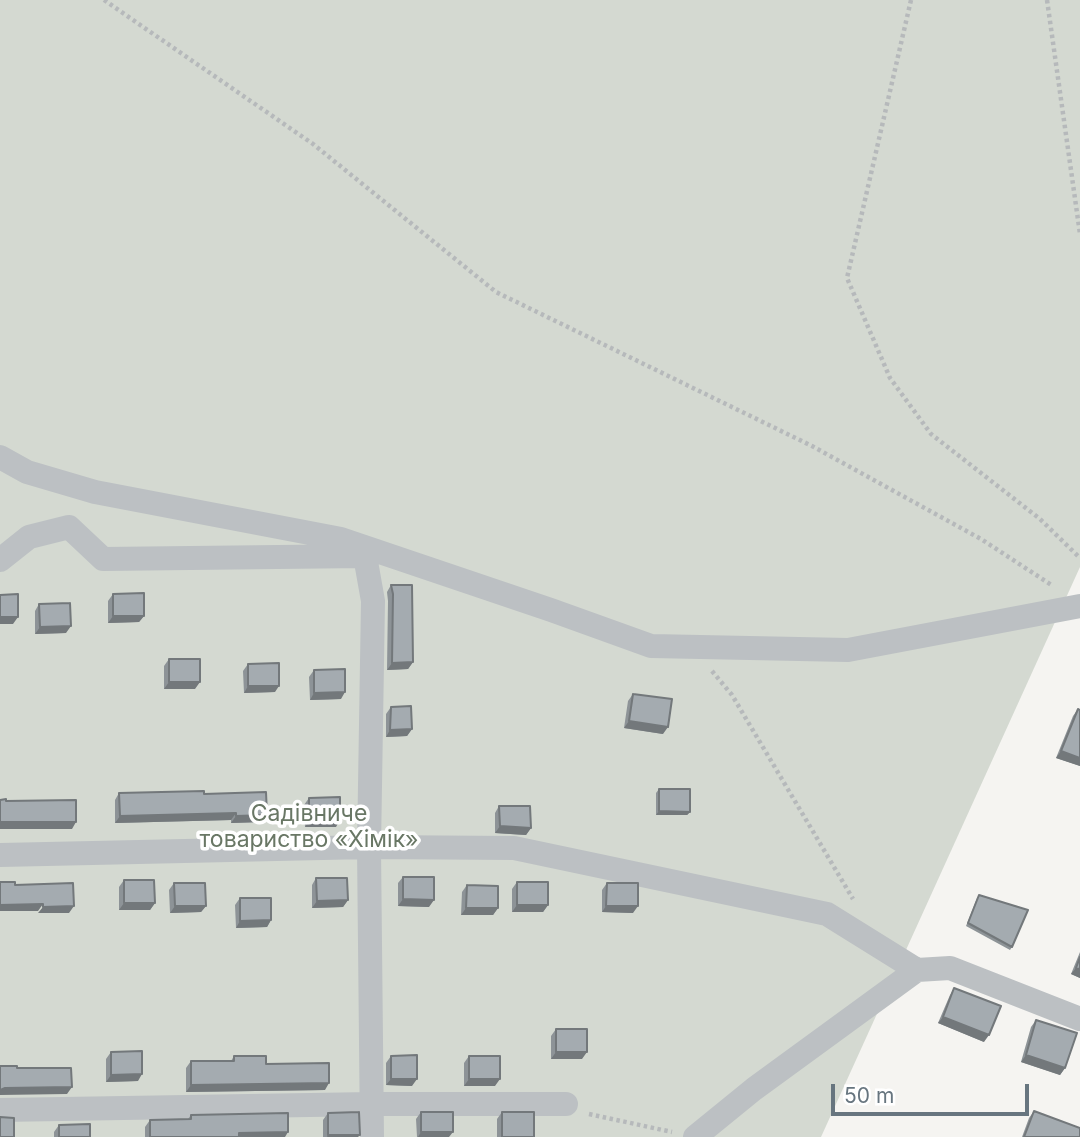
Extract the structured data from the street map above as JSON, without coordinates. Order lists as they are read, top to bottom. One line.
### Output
{"parks":["Садівниче товариство «Хімік»"],"scale_bar":"50 m"}
